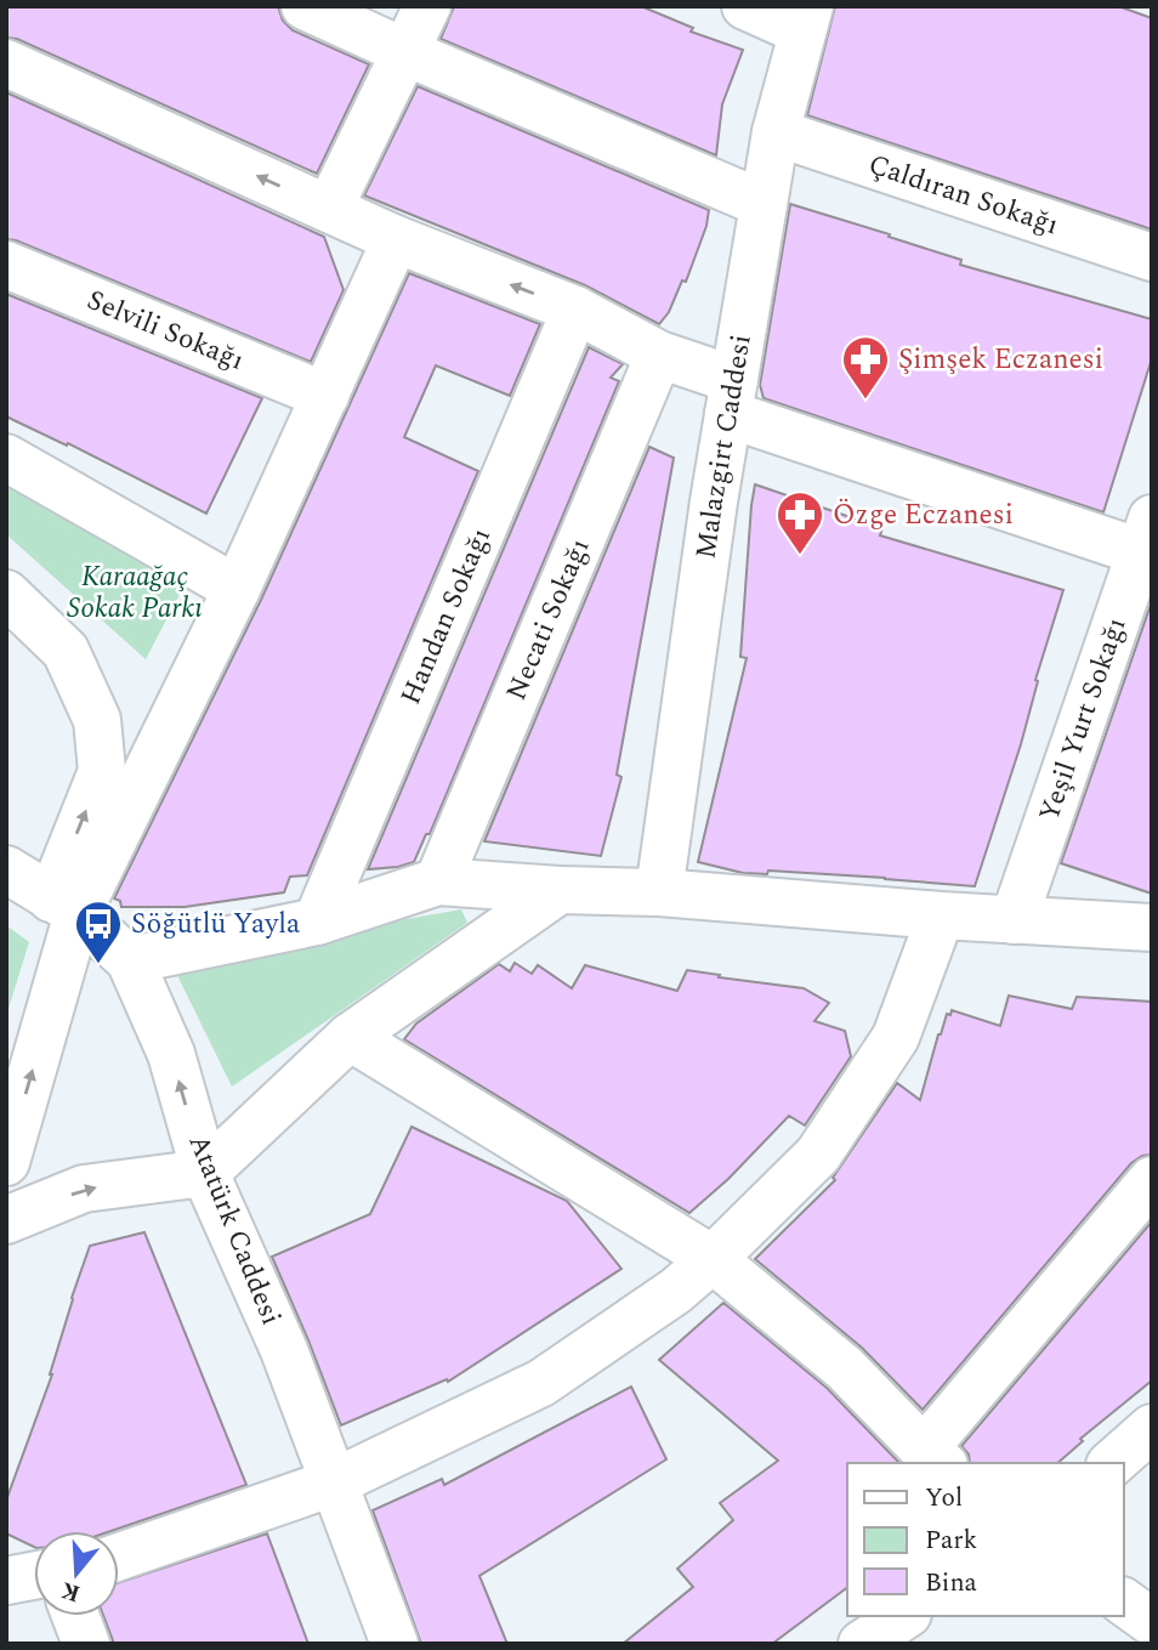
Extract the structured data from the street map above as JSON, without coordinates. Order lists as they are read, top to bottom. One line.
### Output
{"streets":{"street":["Çaldıran Sokağı","Selvili Sokağı","Malazgirt Caddesi","Handan Sokağı","Necati Sokağı","Yeşil Yurt Sokağı","Atatürk Caddesi"]},"crossings":[["Çaldıran Sokağı","Malazgirt Caddesi"]],"parks":["Karaağaç Sokak Parkı"],"places":{"pharmacy":["Şimşek Eczanesi","Özge Eczanesi"],"bus stop":["Söğütlü Yayla"]},"legend":["Yol","Park","Bina"],"north":"bottom"}
